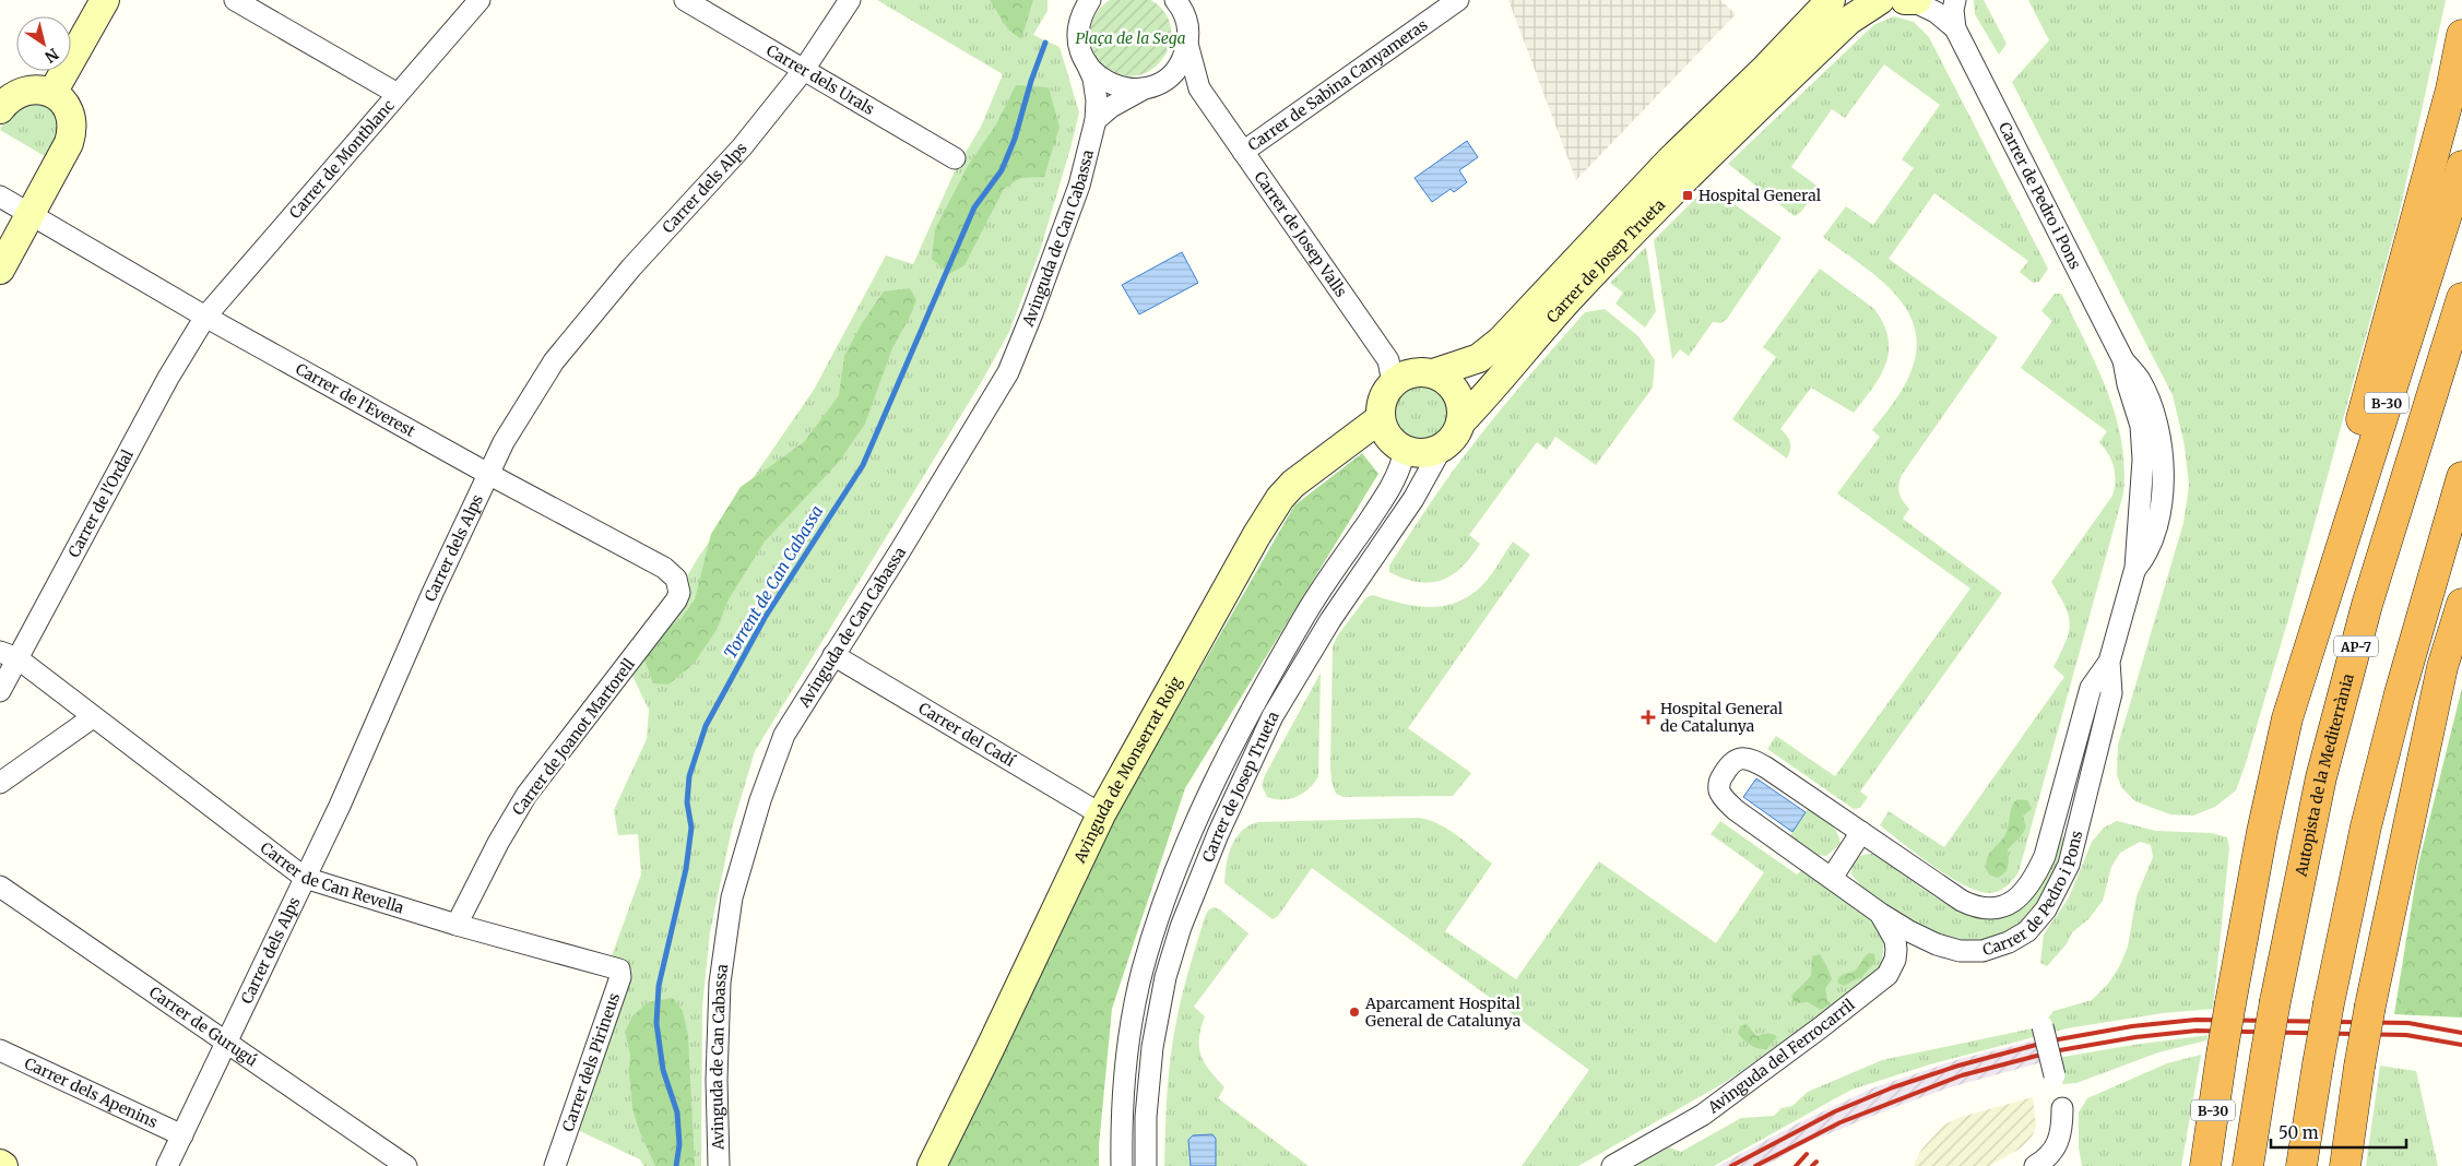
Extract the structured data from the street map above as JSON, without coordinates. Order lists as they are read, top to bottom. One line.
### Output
{"streets":{"highway":["B-30","AP-7","Autopista de la Mediterrània"],"street":["Carrer dels Urals","Carrer de Sabina Canyameras","Carrer de Montblanc","Carrer dels Alps","Carrer de Pedro i Pons","Carrer de Josep Valls","Avinguda de Can Cabassa","Carrer de Josep Trueta","Carrer de l'Everest","Carrer de l'Ordal","Carrer del Cadí","Carrer de Joanot Martorell","Avinguda de Monserrat Roig","Carrer de Can Revella","Carrer de Gurugú","Avinguda del Ferrocarril","Carrer dels Pirineus","Carrer dels Apenins"]},"crossings":[["Carrer dels Urals","Carrer dels Alps"],["Carrer de Sabina Canyameras","Carrer de Josep Valls"],["Carrer de Montblanc","Carrer de l'Everest"],["Carrer de Montblanc","Carrer de l'Ordal"],["Carrer dels Alps","Carrer de l'Everest"],["Carrer dels Alps","Carrer de Can Revella"],["Carrer dels Alps","Carrer de Gurugú"],["Carrer dels Alps","Carrer dels Apenins"],["Carrer de Pedro i Pons","Avinguda del Ferrocarril"],["Carrer de Josep Valls","Carrer de Josep Trueta"],["Carrer de Josep Valls","Avinguda de Monserrat Roig"],["Avinguda de Can Cabassa","Carrer del Cadí"],["Carrer de Josep Trueta","Avinguda de Monserrat Roig"],["Carrer de l'Everest","Carrer de l'Ordal"],["Carrer de l'Everest","Carrer de Joanot Martorell"],["Carrer de l'Ordal","Carrer de Can Revella"],["Carrer del Cadí","Avinguda de Monserrat Roig"],["Carrer de Joanot Martorell","Carrer de Can Revella"],["Carrer de Can Revella","Carrer dels Pirineus"]],"water":["Torrent de Can Cabassa"],"parks":["Plaça de la Sega"],"places":{"transit":["Hospital General"],"health":["Hospital General de Catalunya"],"other":["Aparcament Hospital General de Catalunya"]},"scale_bar":"50 m","north":"bottom right"}
